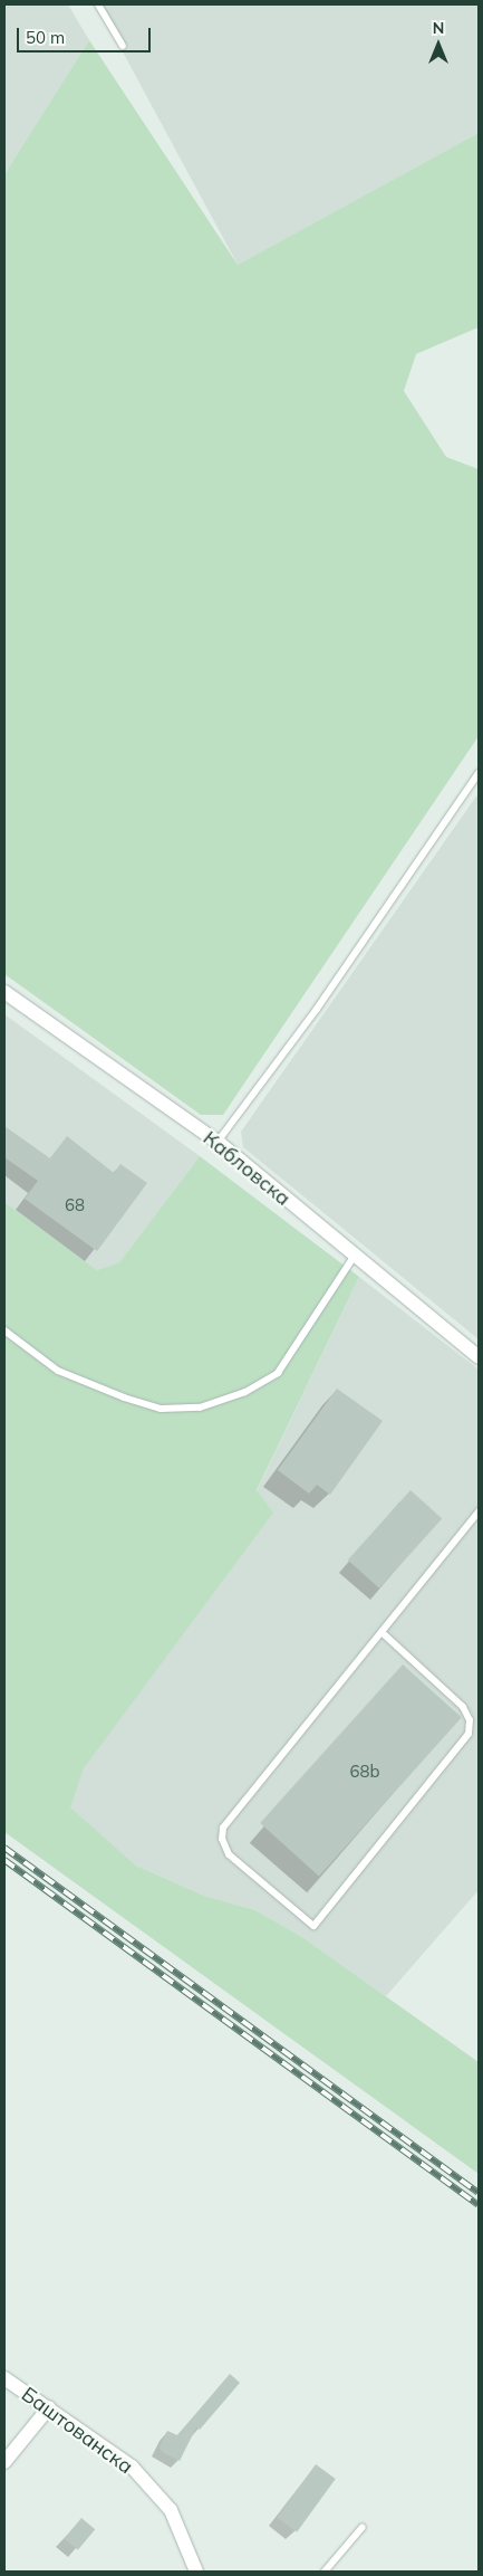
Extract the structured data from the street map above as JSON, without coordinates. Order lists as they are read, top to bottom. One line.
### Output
{"streets":{"street":["Кабловска","Баштованска"]},"house_numbers":["68","68b"],"scale_bar":"50 m","north":"top"}
